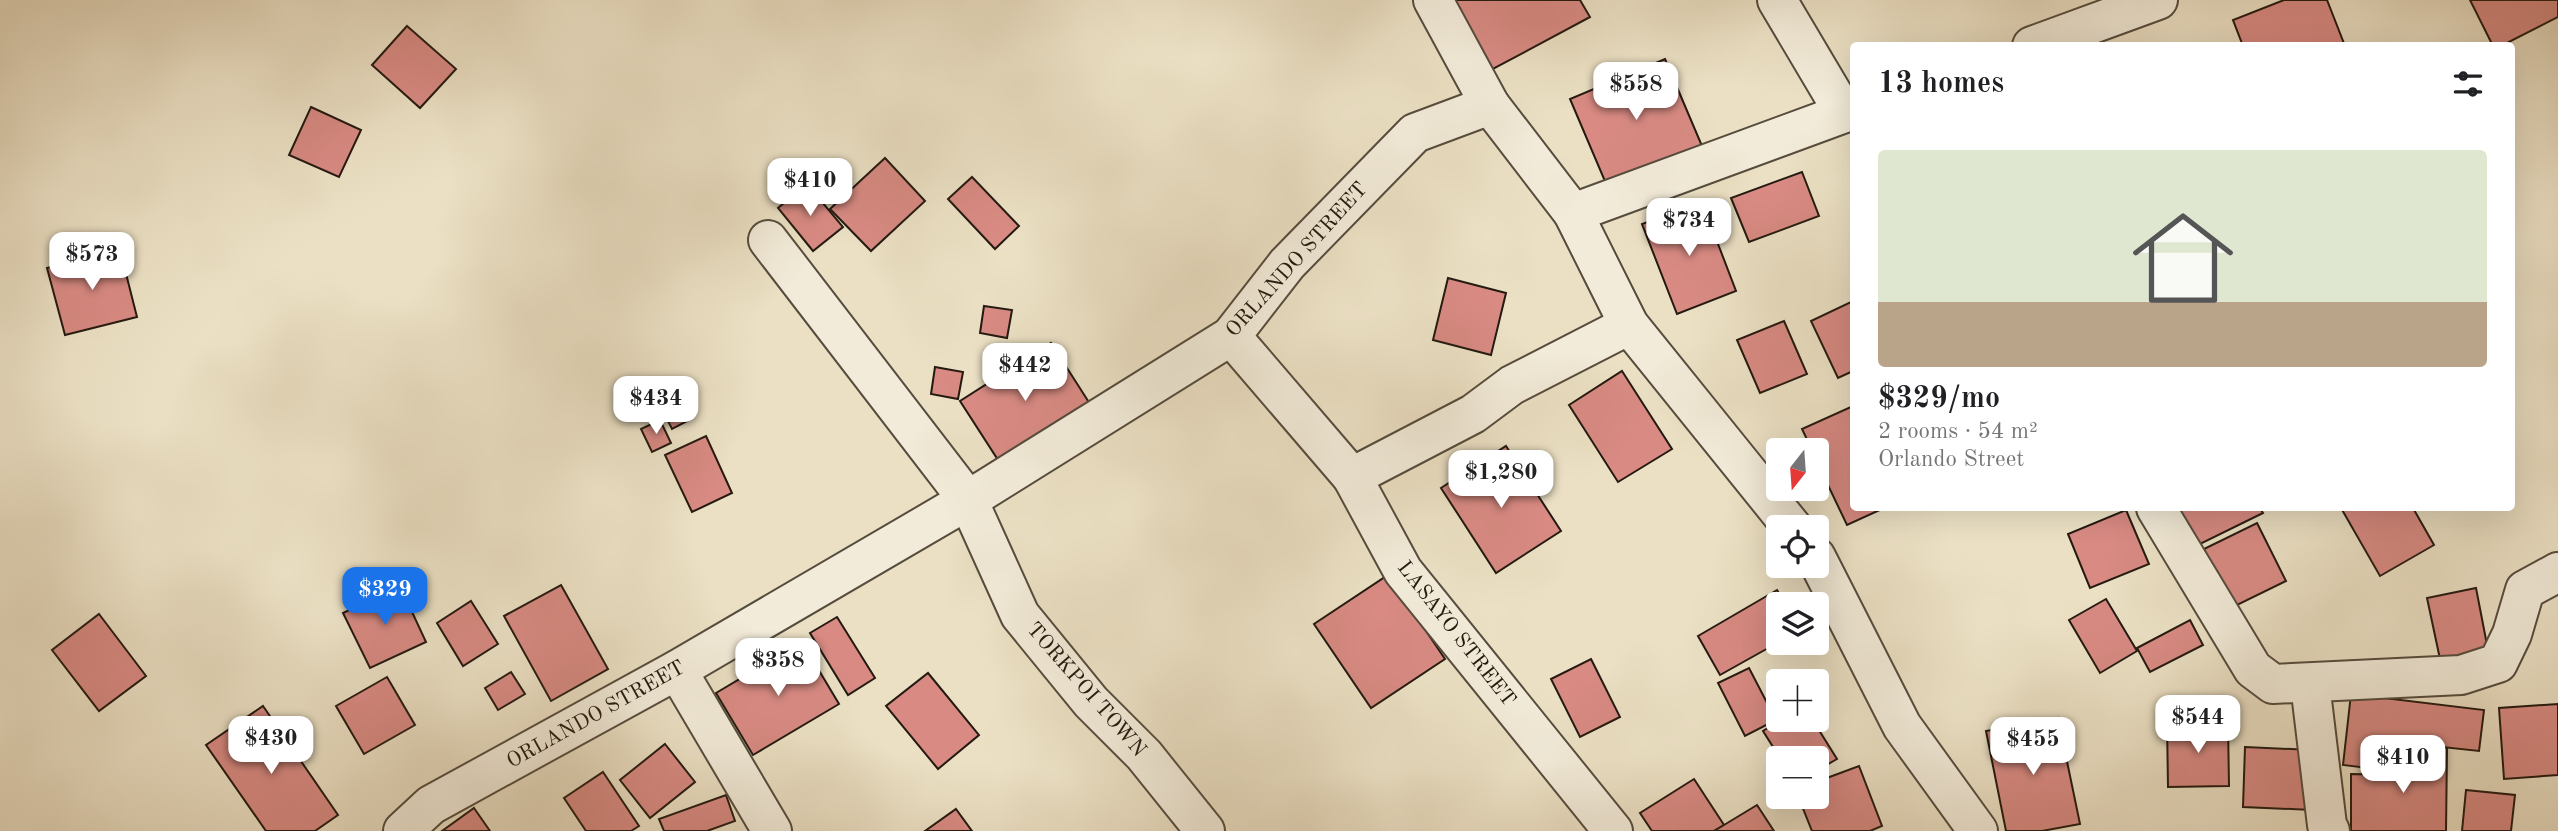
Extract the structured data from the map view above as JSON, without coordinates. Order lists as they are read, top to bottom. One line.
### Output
{"streets":{"street":["ORLANDO STREET","LASAYO STREET","TORKPOI TOWN"]},"crossings":[["ORLANDO STREET","LASAYO STREET"],["ORLANDO STREET","TORKPOI TOWN"]],"north":"bottom","page":{"heading":"13 homes","price":["$558","$410","$734","$573","$442","$434","$1,280","$329","$358","$544","$430","$455","$410"],"list":[{"name":"$329/mo","note":"2 rooms · 54 m² · Orlando Street"}],"map_buttons":["+","−"]}}
